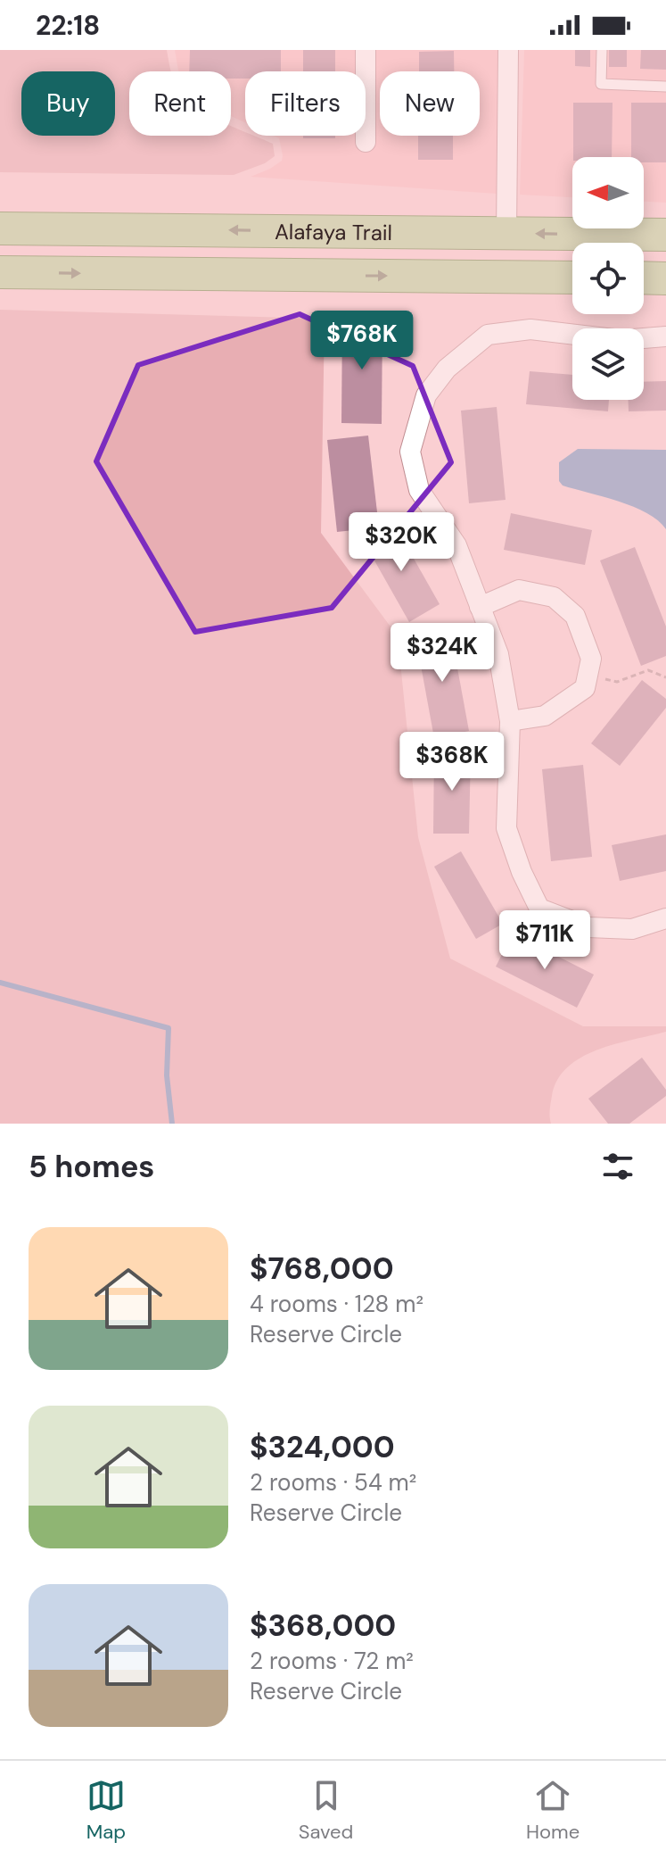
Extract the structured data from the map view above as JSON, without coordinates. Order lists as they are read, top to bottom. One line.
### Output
{"streets":{"main road":["Alafaya Trail"]},"north":"left","page":{"status":"22:18","chip":["Buy","Rent","Filters","New"],"price":["$768K","$320K","$324K","$368K","$711K"],"heading":"5 homes","list":[{"name":"$768,000","note":"4 rooms · 128 m² · Reserve Circle"},{"name":"$324,000","note":"2 rooms · 54 m² · Reserve Circle"},{"name":"$368,000","note":"2 rooms · 72 m² · Reserve Circle"}],"tabs":["Map","Saved","Home"]}}
